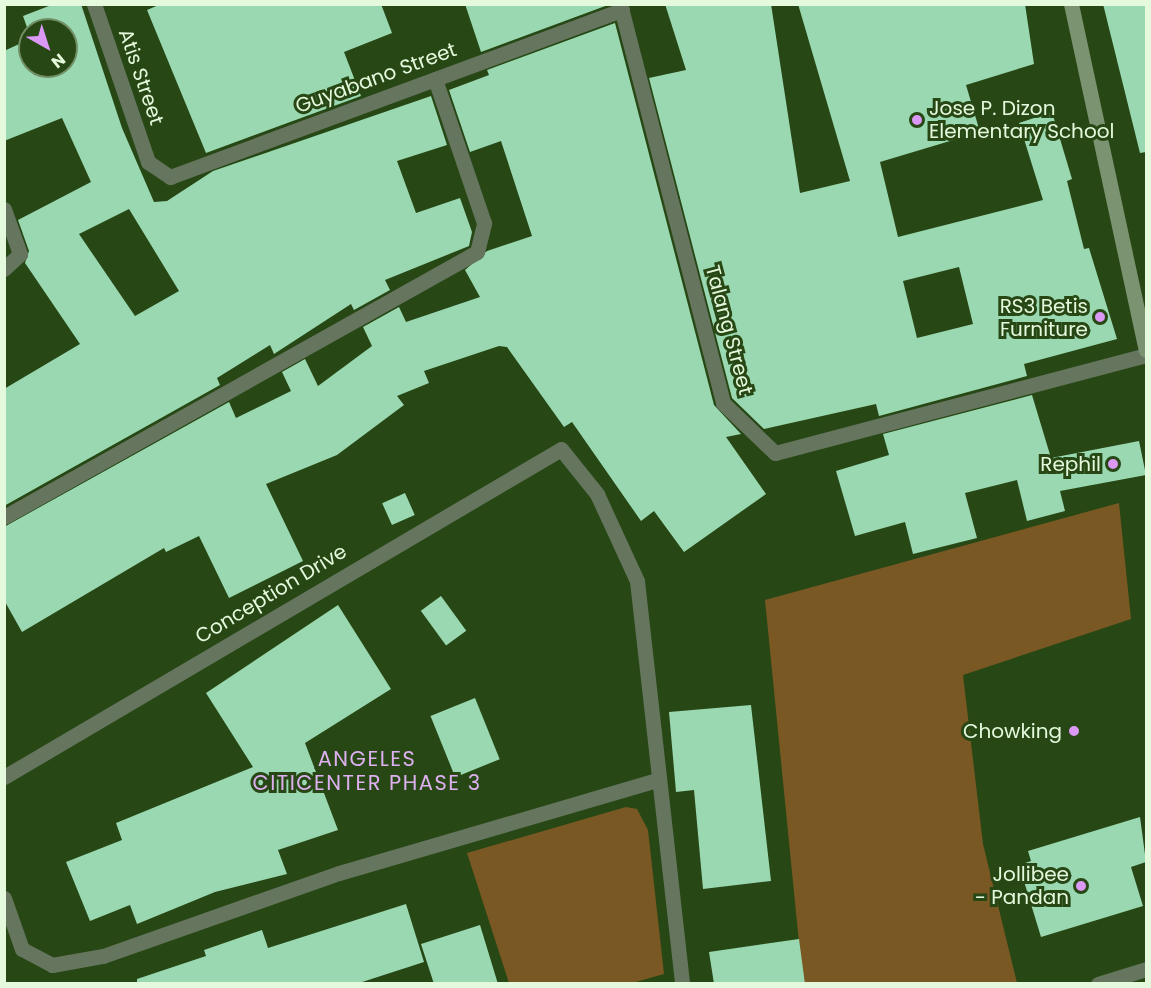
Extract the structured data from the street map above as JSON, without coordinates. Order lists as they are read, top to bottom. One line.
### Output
{"streets":{"street":["Atis Street","Guyabano Street","Talang Street","Conception Drive"]},"crossings":[["Atis Street","Guyabano Street"],["Guyabano Street","Talang Street"]],"districts":["ANGELES CITICENTER PHASE 3"],"places":["Jose P. Dizon Elementary School","RS3 Betis Furniture","Rephil","Chowking","Jollibee - Pandan"],"north":"bottom right"}
